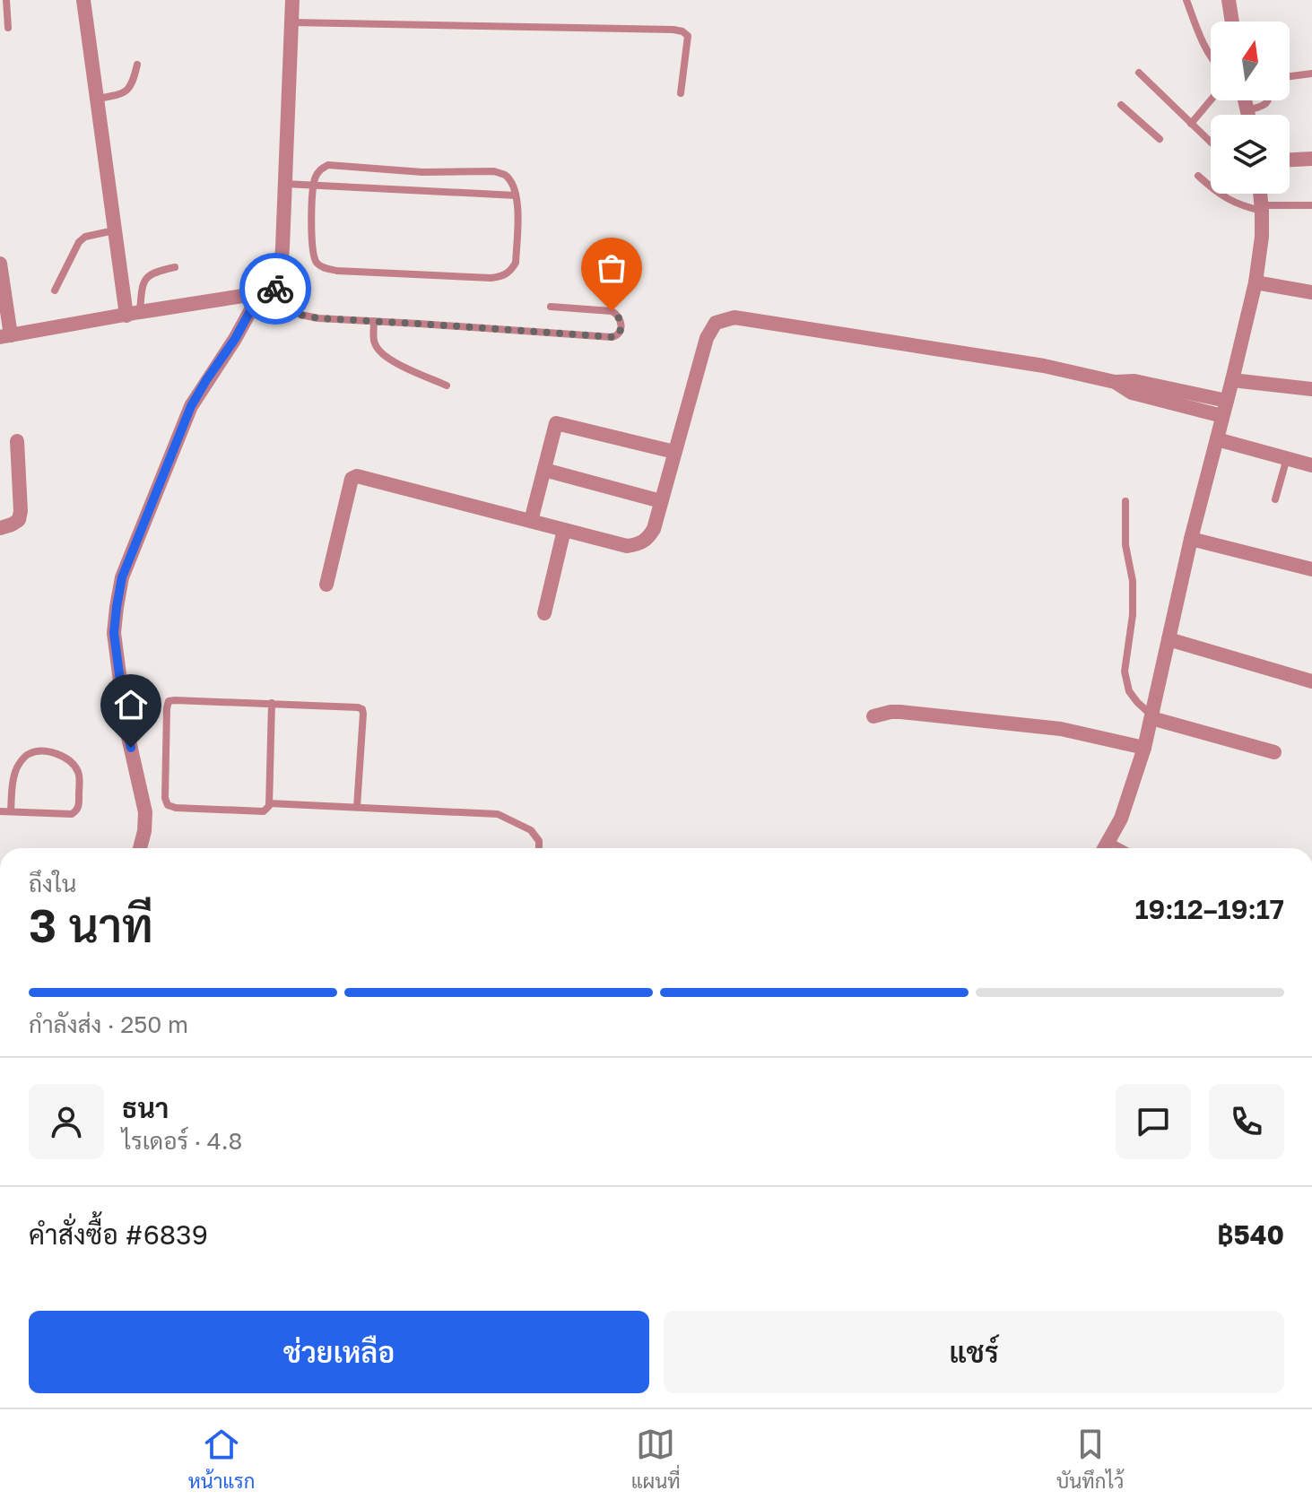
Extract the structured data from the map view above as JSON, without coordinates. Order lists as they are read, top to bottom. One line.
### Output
{"north":"top","page":{"heading":["3 นาที","ถึงใน","19:12–19:17"],"panel":["ธนา","ไรเดอร์ · 4.8","คำสั่งซื้อ #6839","฿540"],"bar":"กำลังส่ง · 250 m","buttons":["ช่วยเหลือ","แชร์"],"tabs":["หน้าแรก","แผนที่","บันทึกไว้"]}}
